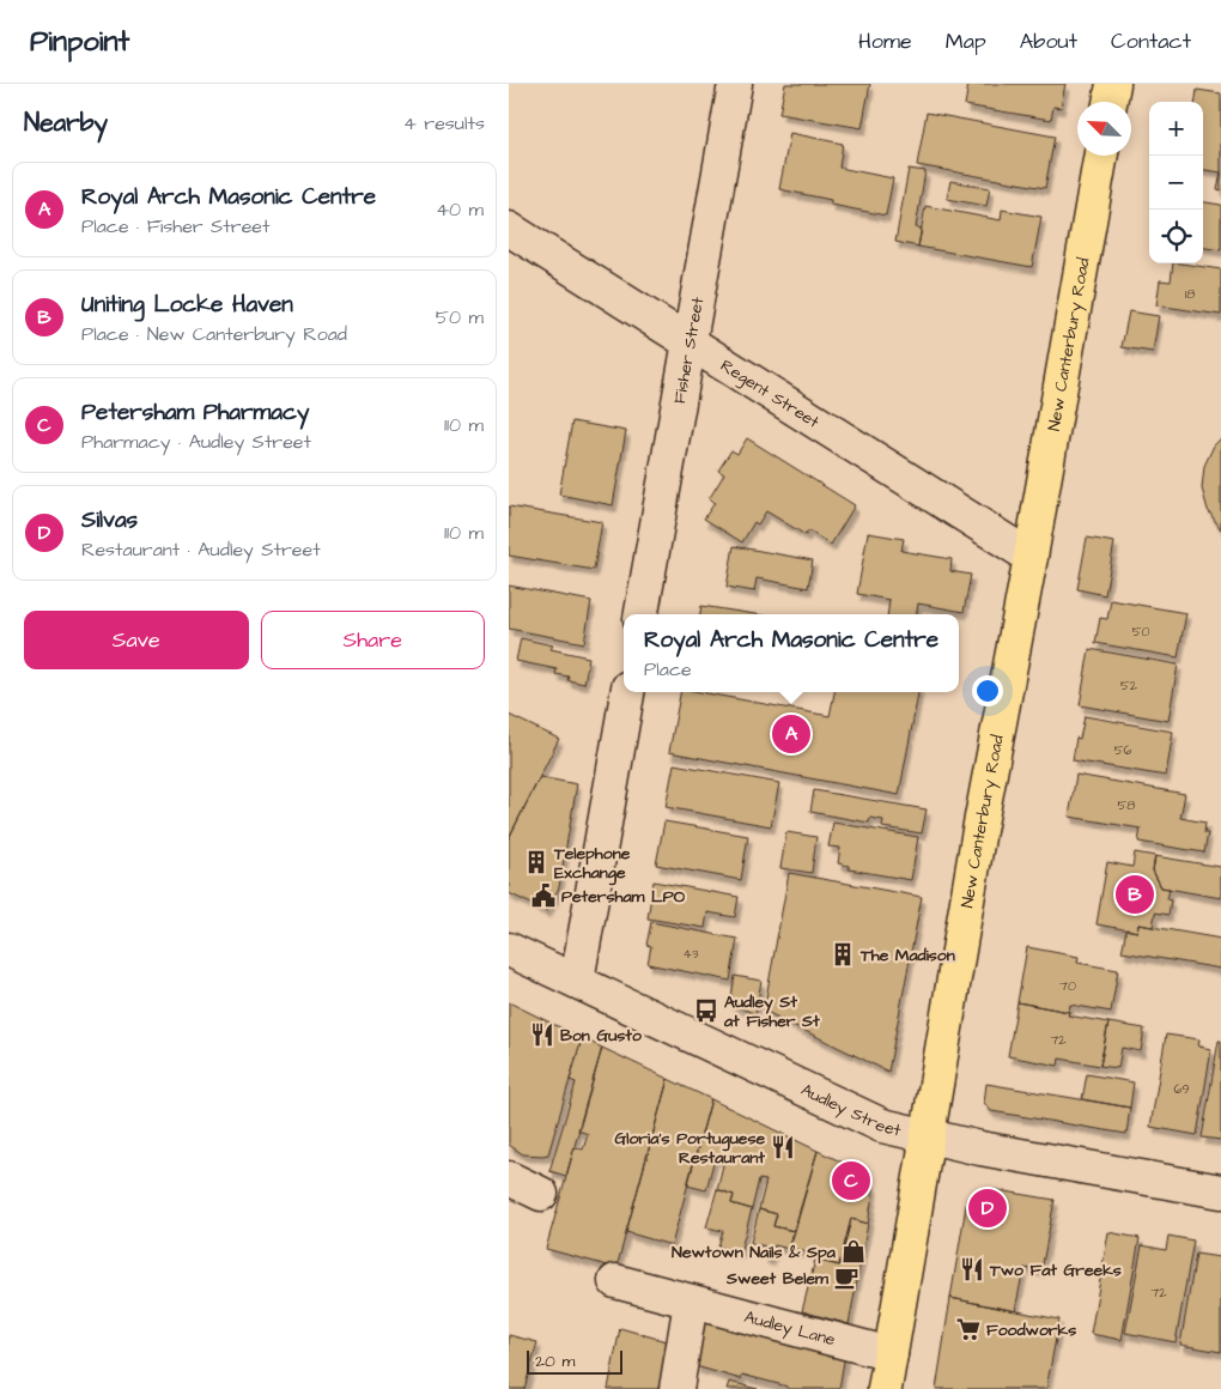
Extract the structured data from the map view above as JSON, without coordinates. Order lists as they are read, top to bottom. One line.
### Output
{"streets":{"highway":["New Canterbury Road"],"street":["Fisher Street","Regent Street","Audley Street","Audley Lane"]},"crossings":[["New Canterbury Road","Regent Street"],["New Canterbury Road","Audley Street"],["New Canterbury Road","Audley Lane"],["Fisher Street","Regent Street"]],"places":{"building":["Telephone Exchange","The Madison"],"public building":["Petersham LPO"],"bus stop":["Audley St at Fisher St"],"restaurant":["Bon Gusto","Gloria’s Portuguese Restaurant","Two Fat Greeks"],"shop":["Newtown Nails & Spa"],"cafe":["Sweet Belem"],"supermarket":["Foodworks"]},"house_numbers":["18","50","52","56","58","43","70","72","69","72"],"scale_bar":"20 m","north":"top left","page":{"header":"Pinpoint","nav":["Home","Map","About","Contact"],"heading":["Nearby","4 results"],"map_buttons":["+","−"],"list":[{"mark":"A","name":"Royal Arch Masonic Centre","note":"Place · Fisher Street","value":"40 m"},{"mark":"B","name":"Uniting Locke Haven","note":"Place · New Canterbury Road","value":"50 m"},{"mark":"C","name":"Petersham Pharmacy","note":"Pharmacy · Audley Street","value":"110 m"},{"mark":"D","name":"Silvas","note":"Restaurant · Audley Street","value":"110 m"}],"buttons":["Save","Share"],"popup":["Royal Arch Masonic Centre","Place"],"pins":["A","B","C","D"],"scale":"20 m"}}
